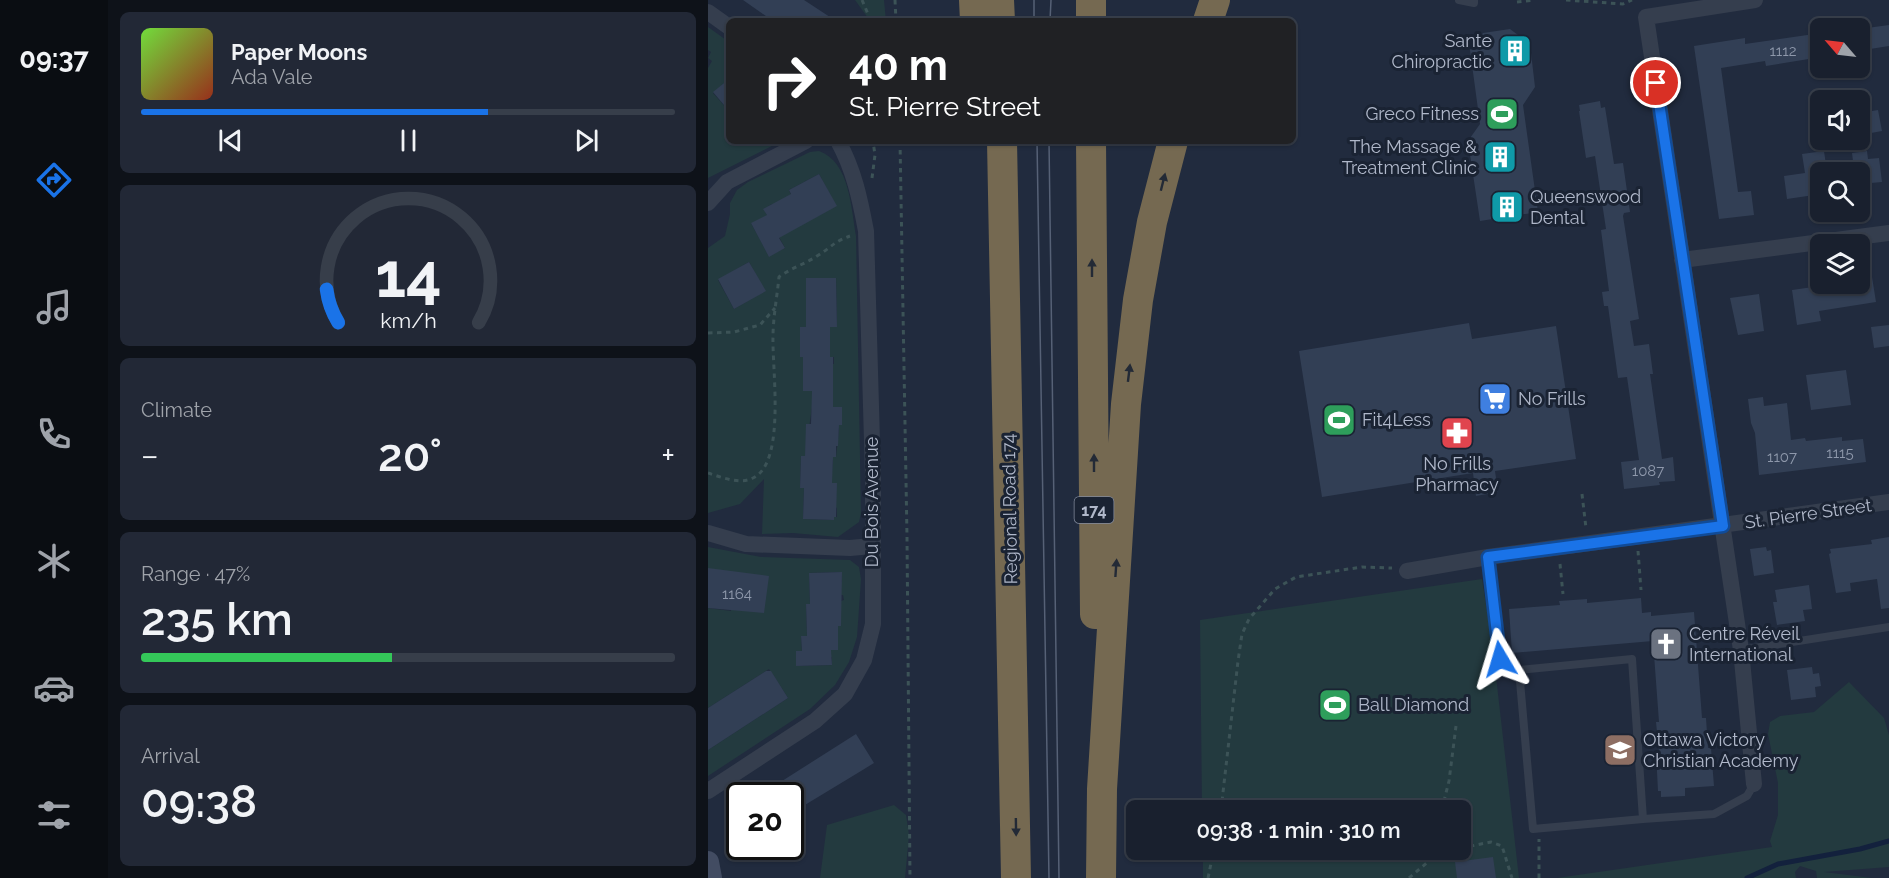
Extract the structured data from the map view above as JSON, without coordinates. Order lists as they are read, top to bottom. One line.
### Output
{"streets":{"highway":["Regional Road 174","174"],"street":["Du Bois Avenue","St. Pierre Street"]},"places":{"building":["Sante Chiropractic","The Massage & Treatment Clinic","Queenswood Dental"],"sports":["Greco Fitness","Fit4Less","Ball Diamond"],"supermarket":["No Frills"],"pharmacy":["No Frills Pharmacy"],"church":["Centre Réveil International"],"school or university":["Ottawa Victory Christian Academy"]},"house_numbers":["1112","1115","1107","1087","1164"],"north":"top left","page":{"tabs":"09:37","turn":["40 m","St. Pierre Street"],"song":["Paper Moons","Ada Vale"],"tile":["Climate",["Range · 47%","235 km"],["Arrival","09:38"]],"heat":["−","20°","+"],"limit":"20","trip":"09:38 · 1 min · 310 m","gauge":["14","km/h"]}}
